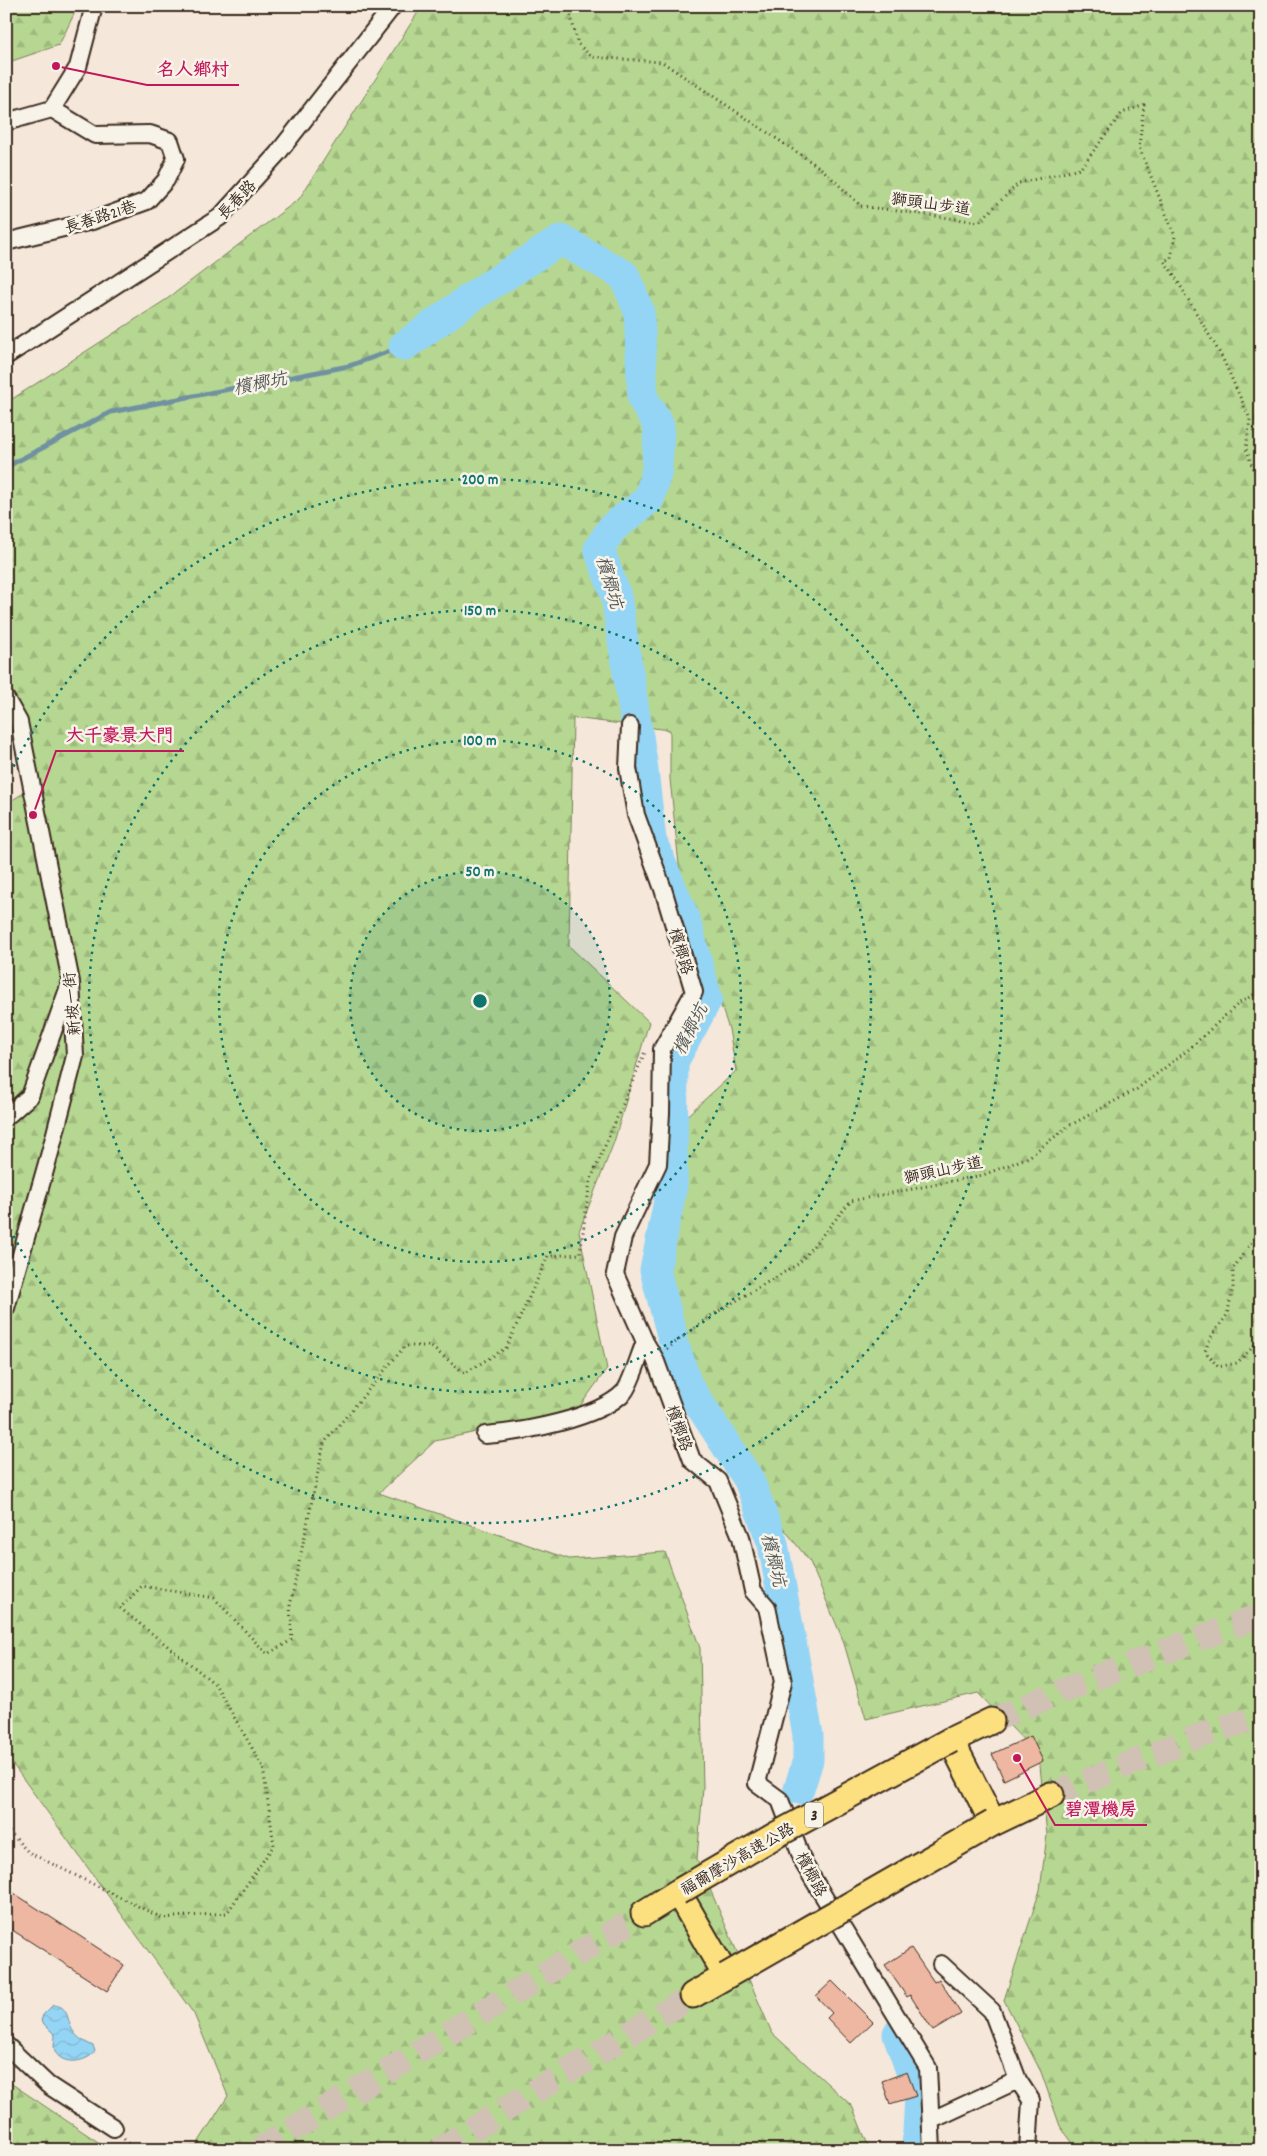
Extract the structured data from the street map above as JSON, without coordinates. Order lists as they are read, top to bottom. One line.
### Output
{"streets":{"highway":["3","福爾摩沙高速公路"],"street":["長春路","長春路21巷","檳榔路","新坡一街"],"path":["獅頭山步道"]},"water":["檳榔坑"],"places":["名人鄉村","大千豪景大門","碧潭機房"],"rings":["200 m","150 m","100 m","50 m"]}
